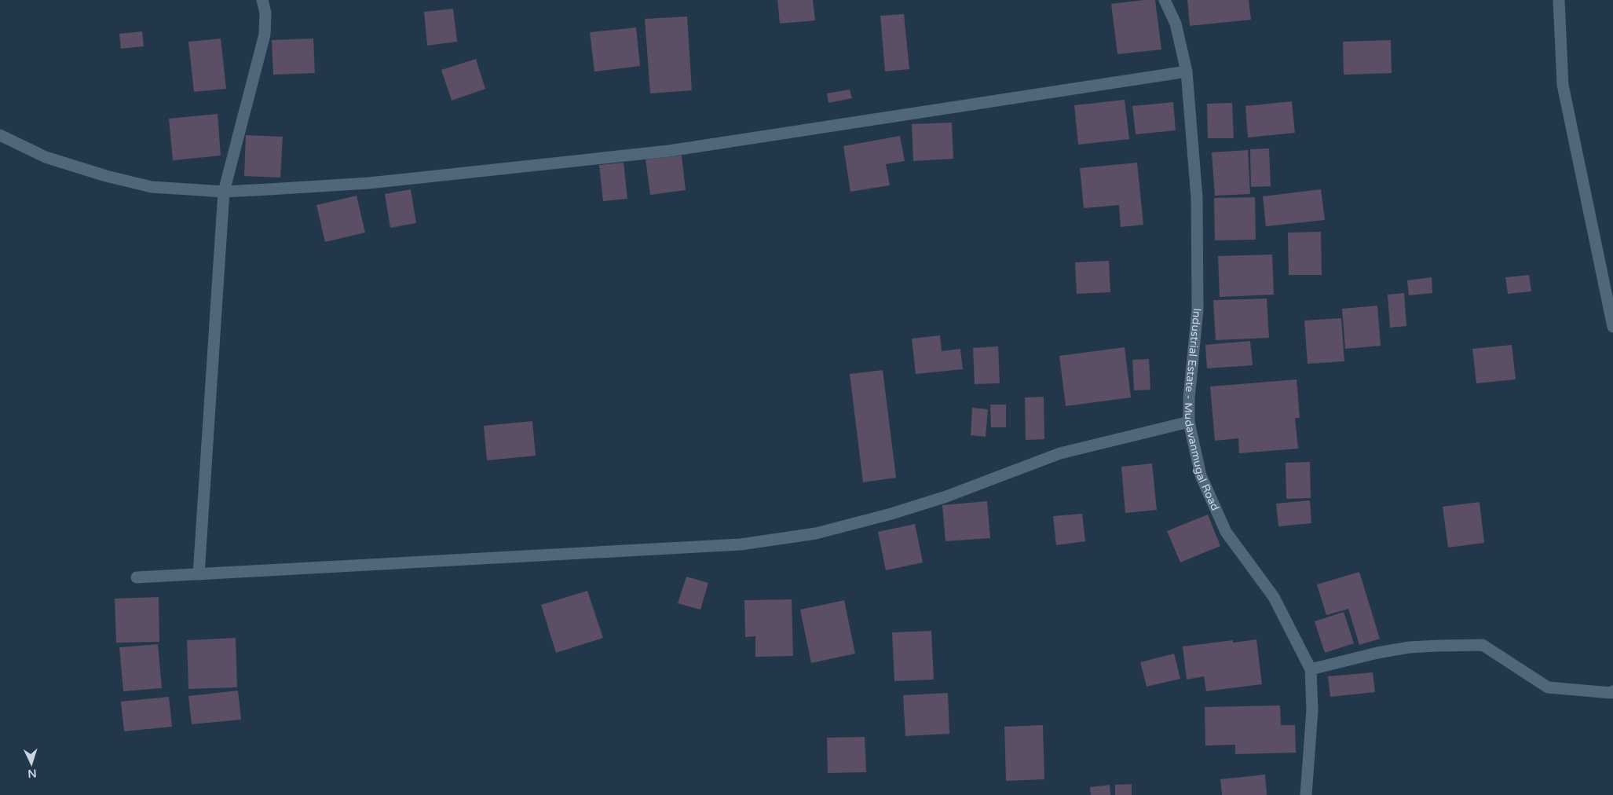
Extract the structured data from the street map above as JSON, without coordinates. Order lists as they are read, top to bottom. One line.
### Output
{"streets":{"street":["Industrial Estate - Mudavanmugal Road"]},"north":"bottom"}
